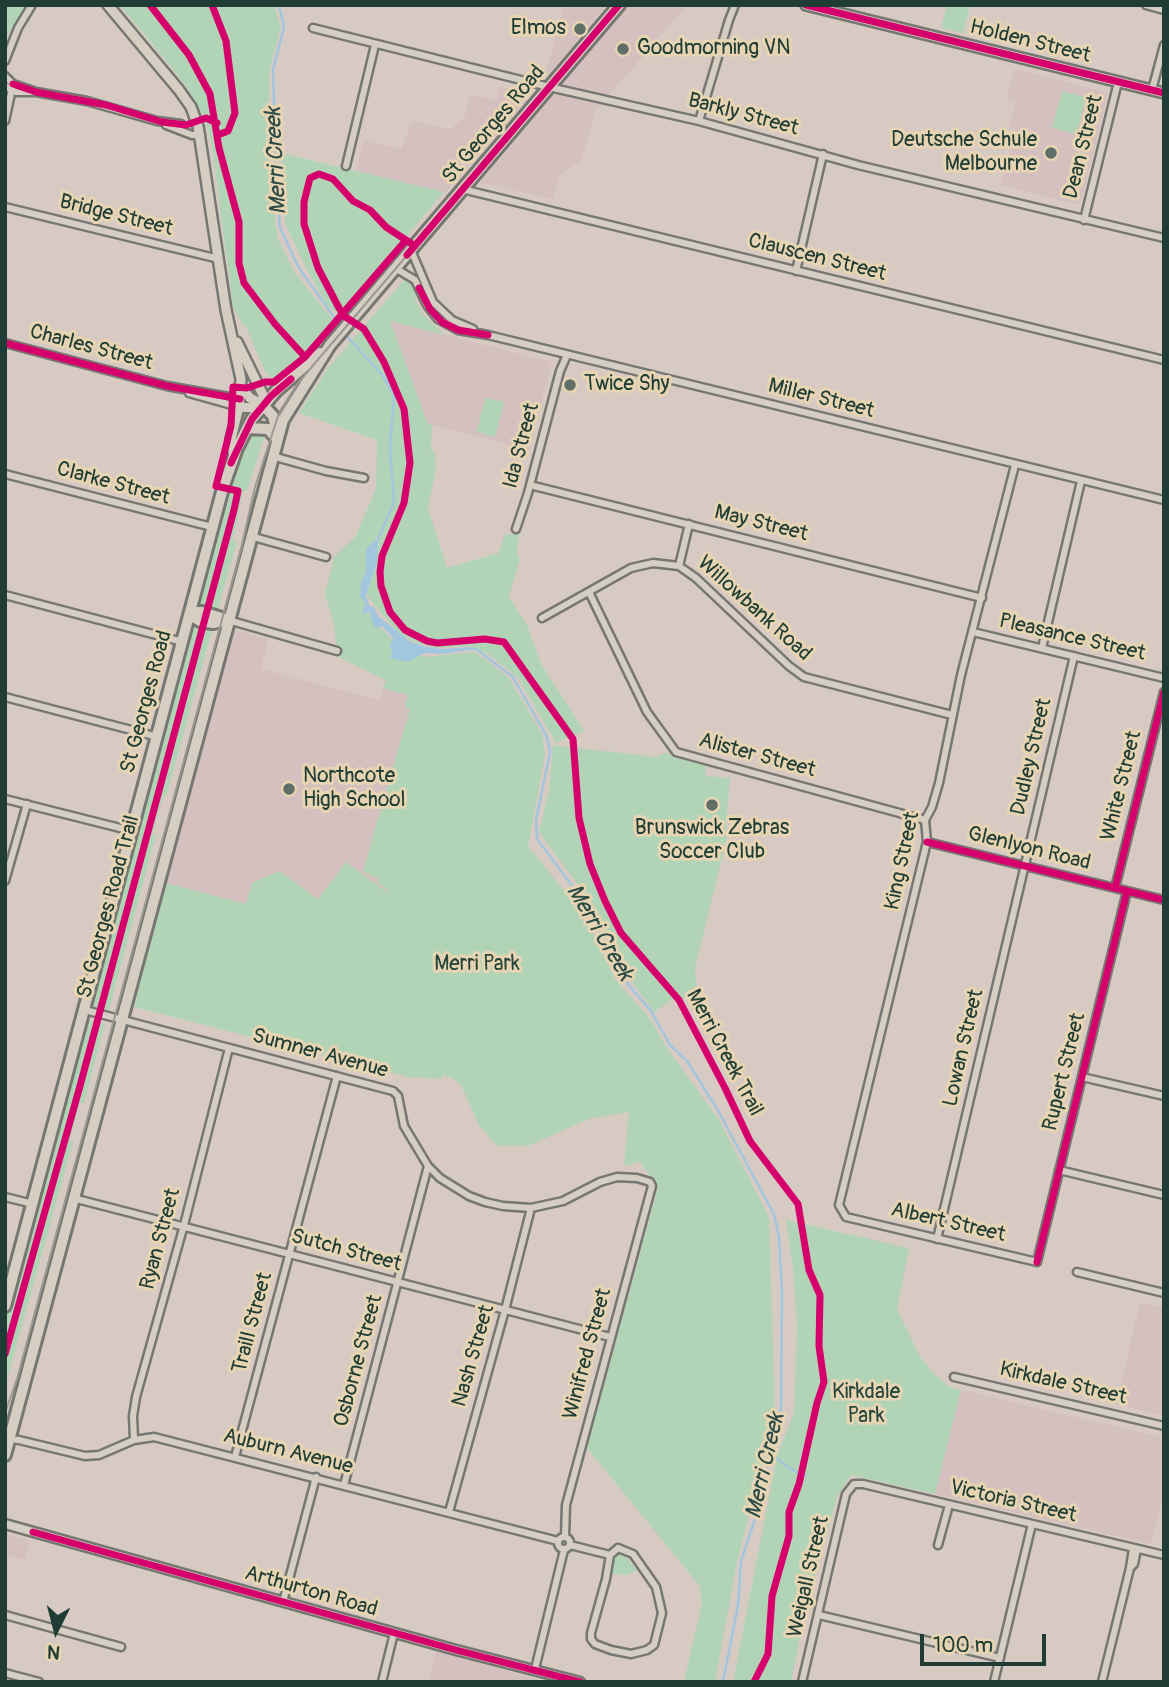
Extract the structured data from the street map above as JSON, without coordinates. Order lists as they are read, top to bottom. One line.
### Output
{"streets":{"highway":["St Georges Road"],"main road":["Holden Street","Charles Street"],"street":["Barkly Street","Dean Street","Bridge Street","Clauscen Street","Miller Street","Ida Street","Clarke Street","May Street","Willowbank Road","Pleasance Street","Alister Street","Dudley Street","White Street","Glenlyon Road","King Street","Lowan Street","Sumner Avenue","Rupert Street","Albert Street","Ryan Street","Sutch Street","Traill Street","Winifred Street","Nash Street","Osborne Street","Kirkdale Street","Auburn Avenue","Victoria Street","Weigall Street","Arthurton Road"],"cycle path":["St Georges Road Trail","Merri Creek Trail"]},"crossings":[["Holden Street","Dean Street"],["Barkly Street","St Georges Road"],["Barkly Street","Dean Street"],["St Georges Road","Clauscen Street"],["St Georges Road","Charles Street"],["St Georges Road","Miller Street"],["St Georges Road","Clarke Street"],["St Georges Road","Sumner Avenue"],["St Georges Road","Sutch Street"],["St Georges Road","Auburn Avenue"],["Miller Street","Ida Street"],["Miller Street","King Street"],["Ida Street","May Street"],["May Street","King Street"],["Willowbank Road","Alister Street"],["Willowbank Road","King Street"],["Pleasance Street","Dudley Street"],["Pleasance Street","King Street"],["Alister Street","King Street"],["Dudley Street","Glenlyon Road"],["Dudley Street","Lowan Street"],["White Street","Glenlyon Road"],["Glenlyon Road","King Street"],["Glenlyon Road","Lowan Street"],["Glenlyon Road","Rupert Street"],["King Street","Albert Street"],["Lowan Street","Albert Street"],["Sumner Avenue","Ryan Street"],["Sumner Avenue","Traill Street"],["Sumner Avenue","Winifred Street"],["Sumner Avenue","Nash Street"],["Sumner Avenue","Osborne Street"],["Rupert Street","Albert Street"],["Ryan Street","Sutch Street"],["Ryan Street","Auburn Avenue"],["Sutch Street","Traill Street"],["Sutch Street","Winifred Street"],["Sutch Street","Nash Street"],["Sutch Street","Osborne Street"],["Traill Street","Auburn Avenue"],["Winifred Street","Auburn Avenue"],["Nash Street","Auburn Avenue"],["Osborne Street","Auburn Avenue"],["Victoria Street","Weigall Street"]],"water":["Merri Creek"],"parks":["Merri Park","Kirkdale Park"],"places":["Elmos","Goodmorning VN","Deutsche Schule Melbourne","Twice Shy","Northcote High School","Brunswick Zebras Soccer Club"],"scale_bar":"100 m","north":"bottom"}
